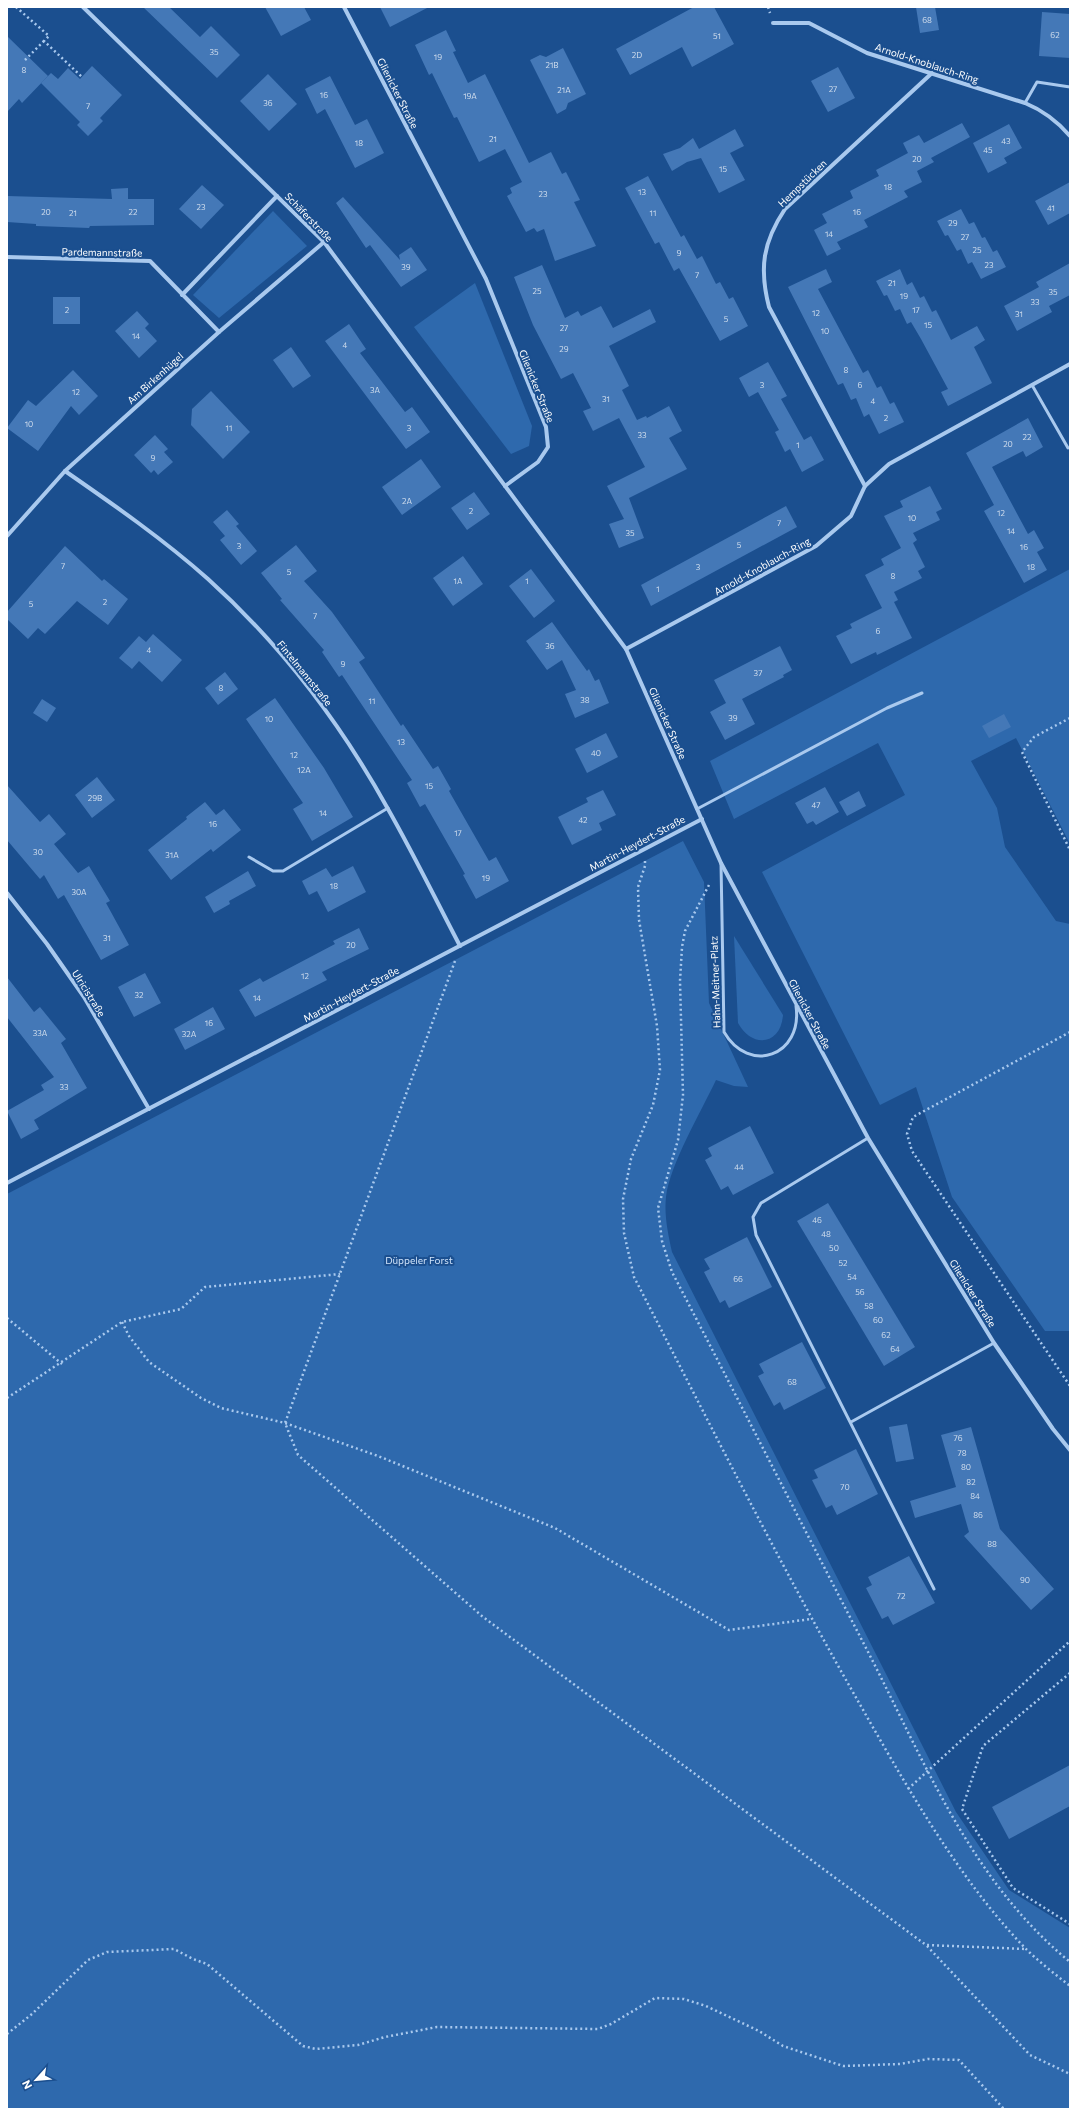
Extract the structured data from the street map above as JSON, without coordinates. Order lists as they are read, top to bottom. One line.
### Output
{"streets":{"street":["Arnold-Knoblauch-Ring","Glienicker Straße","Hempstücken","Schäferstraße","Pardemannstraße","Am Birkenhügel","Fintelmannstraße","Martin-Heydert-Straße","Ulricistraße"],"lane":["Hahn-Meitner-Platz"]},"crossings":[["Arnold-Knoblauch-Ring","Glienicker Straße"],["Arnold-Knoblauch-Ring","Hempstücken"],["Glienicker Straße","Schäferstraße"],["Glienicker Straße","Martin-Heydert-Straße"],["Glienicker Straße","Hahn-Meitner-Platz"],["Schäferstraße","Am Birkenhügel"],["Pardemannstraße","Am Birkenhügel"],["Am Birkenhügel","Fintelmannstraße"],["Fintelmannstraße","Martin-Heydert-Straße"],["Martin-Heydert-Straße","Ulricistraße"]],"parks":["Düppeler Forst"],"house_numbers":["68","62","51","35","2D","19","21B","8","27","21A","16","19A","36","7","21","43","18","45","20","15","18","13","23","23","41","20","22","16","21","11","29","14","27","25","9","23","39","7","21","25","35","19","33","2","17","12","31","5","15","27","10","14","4","29","8","3","6","3A","12","31","4","2","10","11","3","33","22","20","1","9","2A","2","12","10","7","14","35","5","3","16","7","3","18","5","8","1A","1","1","2","5","7","6","36","4","9","37","8","38","11","39","10","13","40","12","12A","15","29B","47","14","42","16","17","30","31A","19","18","30A","31","20","12","32","14","16","33A","32A","33","44","46","48","50","52","54","66","56","58","60","62","64","68","76","78","80","82","70","84","86","88","90","72"],"north":"bottom left"}
